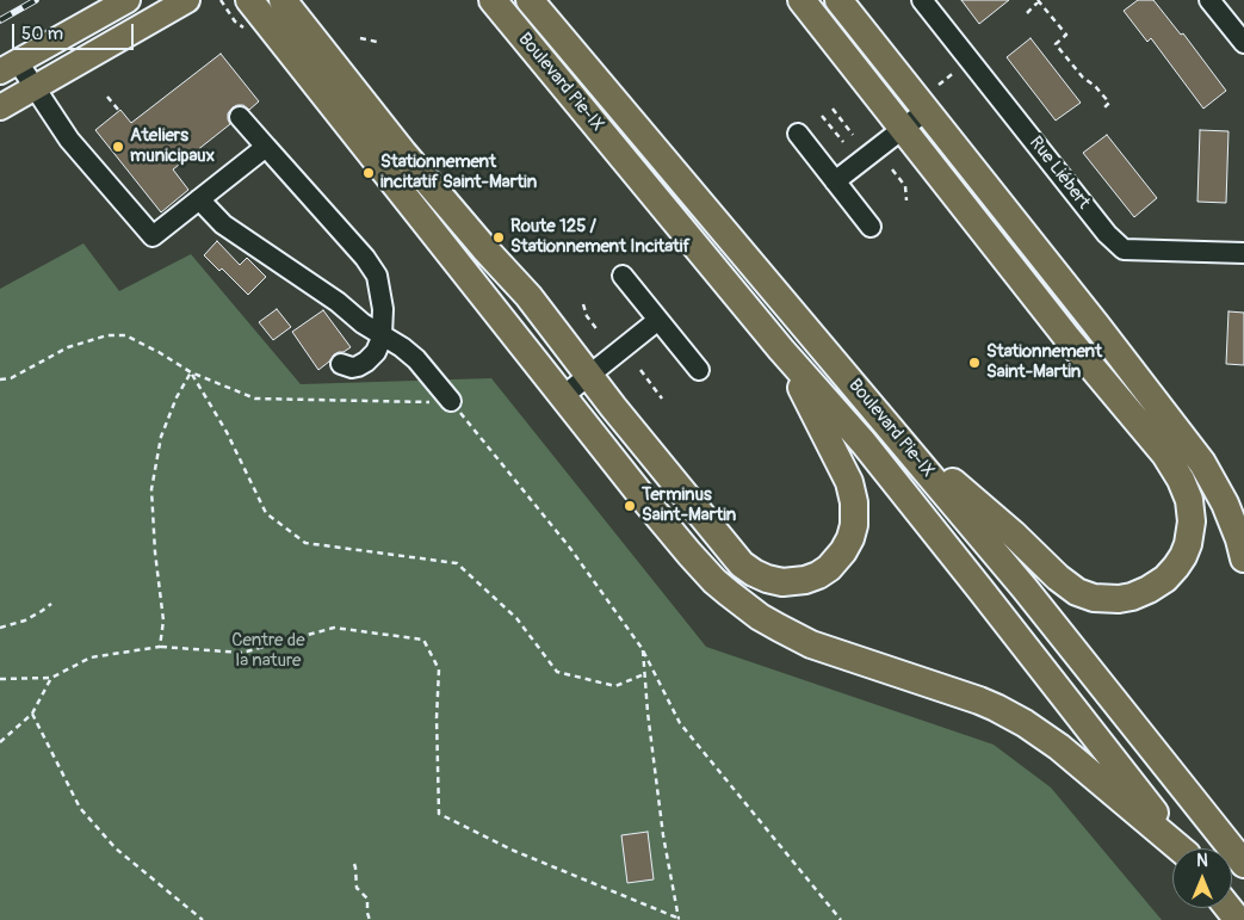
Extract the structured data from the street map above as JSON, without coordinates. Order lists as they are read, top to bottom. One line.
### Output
{"streets":{"highway":["Boulevard Pie-IX"],"street":["Rue Liébert"]},"parks":["Centre de la nature"],"places":["Ateliers municipaux","Stationnement incitatif Saint-Martin","Route 125 / Stationnement Incitatif","Stationnement Saint-Martin","Terminus Saint-Martin"],"scale_bar":"50 m","north":"top"}
